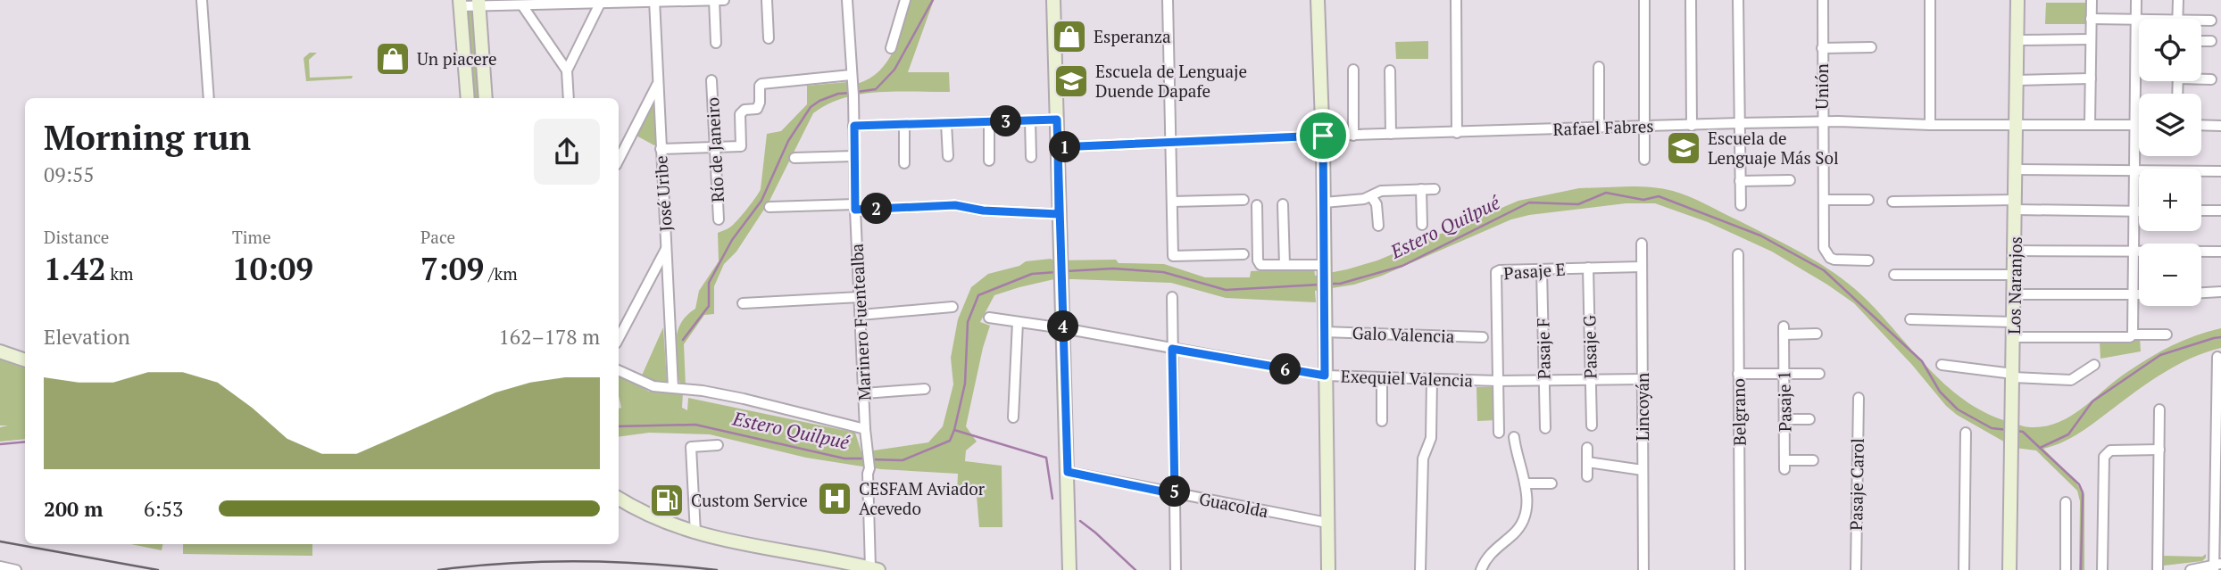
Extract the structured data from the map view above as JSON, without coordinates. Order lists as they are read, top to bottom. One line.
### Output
{"streets":{"street":["Unión","Rafael Fabres","Río de Janeiro","José Uribe","Pasaje E","Los Naranjos","Marinero Fuentealba","Galo Valencia","Pasaje G","Pasaje F","Exequiel Valencia","Pasaje 1","Lincoyán","Belgrano","Pasaje Carol","Guacolda"]},"crossings":[["Unión","Rafael Fabres"],["Rafael Fabres","Los Naranjos"],["Pasaje E","Pasaje G"],["Pasaje E","Pasaje F"],["Pasaje E","Exequiel Valencia"],["Pasaje E","Lincoyán"],["Pasaje G","Exequiel Valencia"],["Pasaje F","Exequiel Valencia"],["Exequiel Valencia","Lincoyán"]],"water":["Estero Quilpué"],"places":{"shop":["Esperanza","Un piacere"],"school or university":["Escuela de Lenguaje Duende Dapafe","Escuela de Lenguaje Más Sol"],"hospital":["CESFAM Aviador Acevedo"],"fuel station":["Custom Service"]},"page":{"map_buttons":["+","−"],"heading":["Morning run","09:55"],"pins":["3","1","2","4","6","5"],"stats":[["Distance","1.42 km"],["Time","10:09"],["Pace","7:09 /km"]],"chart":["Elevation","162–178 m"],"list":[{"name":"200 m","note":"6:53"}]}}
